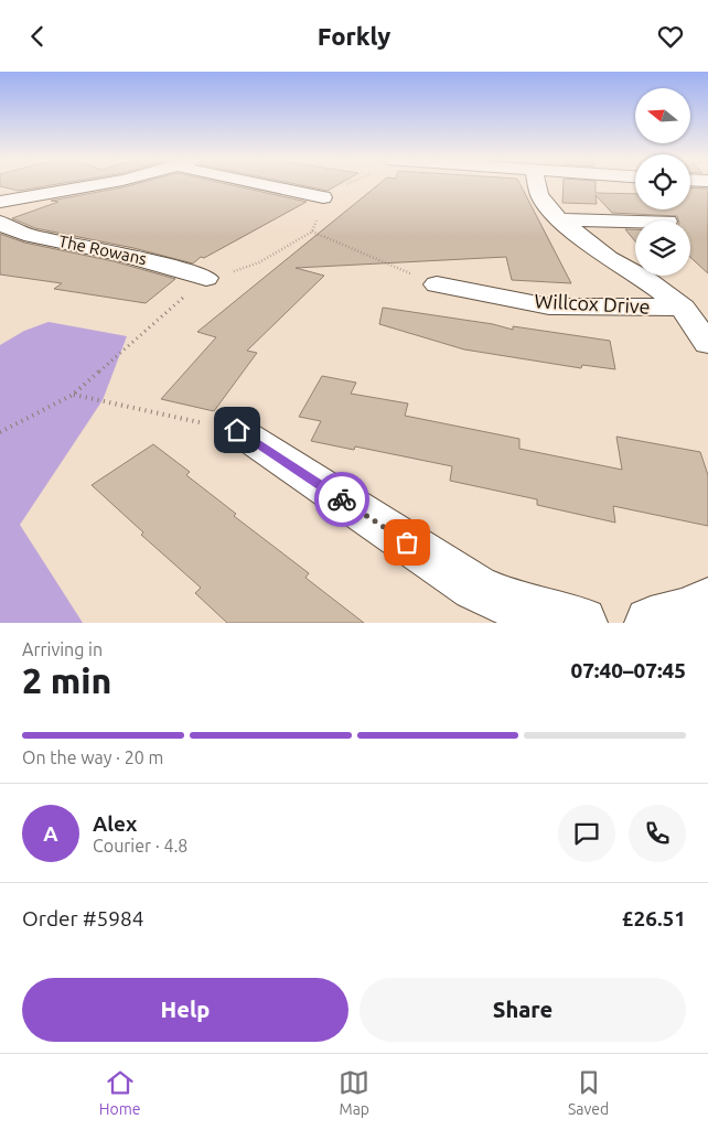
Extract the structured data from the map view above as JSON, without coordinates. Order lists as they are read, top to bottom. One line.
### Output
{"streets":{"street":["The Rowans","Willcox Drive"]},"north":"left","page":{"header":"Forkly","heading":["2 min","Arriving in","07:40–07:45"],"panel":["Alex","Courier · 4.8","Order #5984","£26.51"],"bar":"On the way · 20 m","round":"A","buttons":["Help","Share"],"tabs":["Home","Map","Saved"]}}
